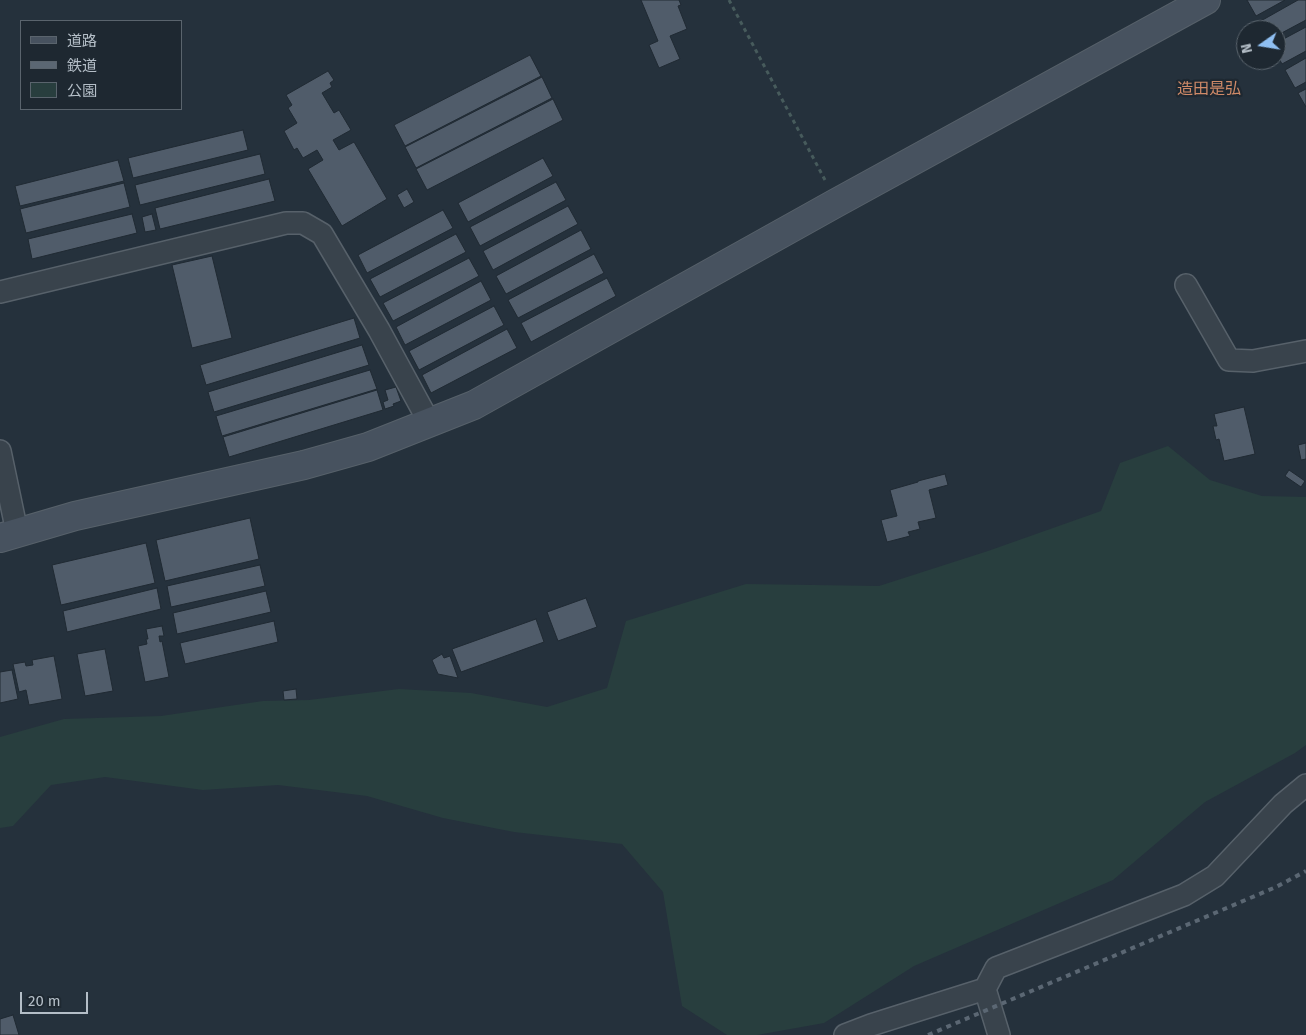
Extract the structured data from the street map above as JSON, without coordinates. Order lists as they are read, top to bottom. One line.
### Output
{"districts":["造田是弘"],"legend":["道路","鉄道","公園"],"scale_bar":"20 m","north":"left"}
